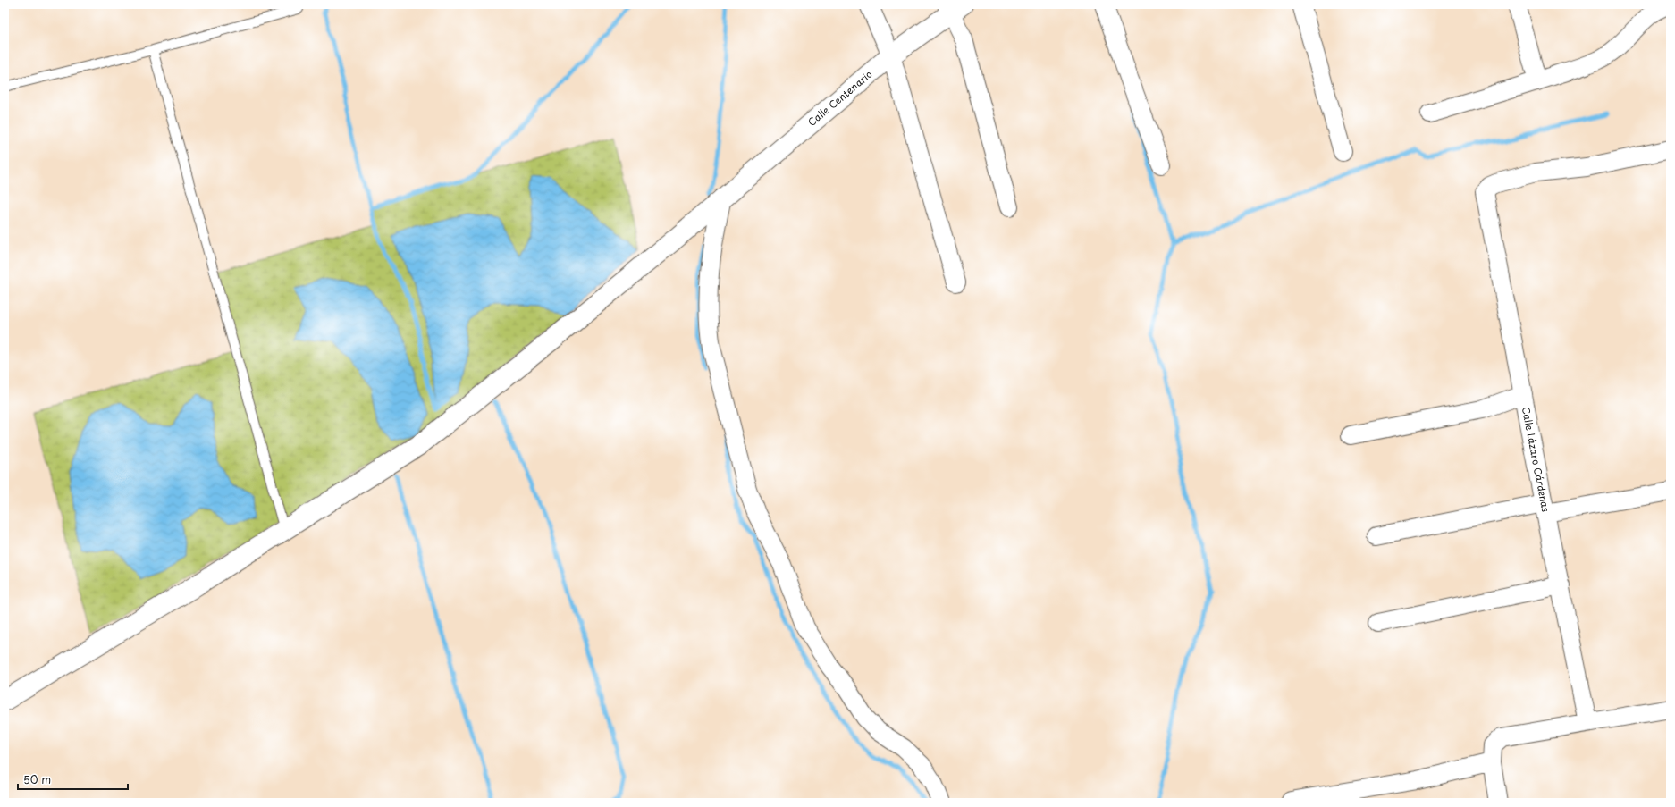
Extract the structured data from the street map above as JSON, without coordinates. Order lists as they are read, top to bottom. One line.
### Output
{"streets":{"street":["Calle Centenario","Calle Lázaro Cárdenas"]},"scale_bar":"50 m"}
